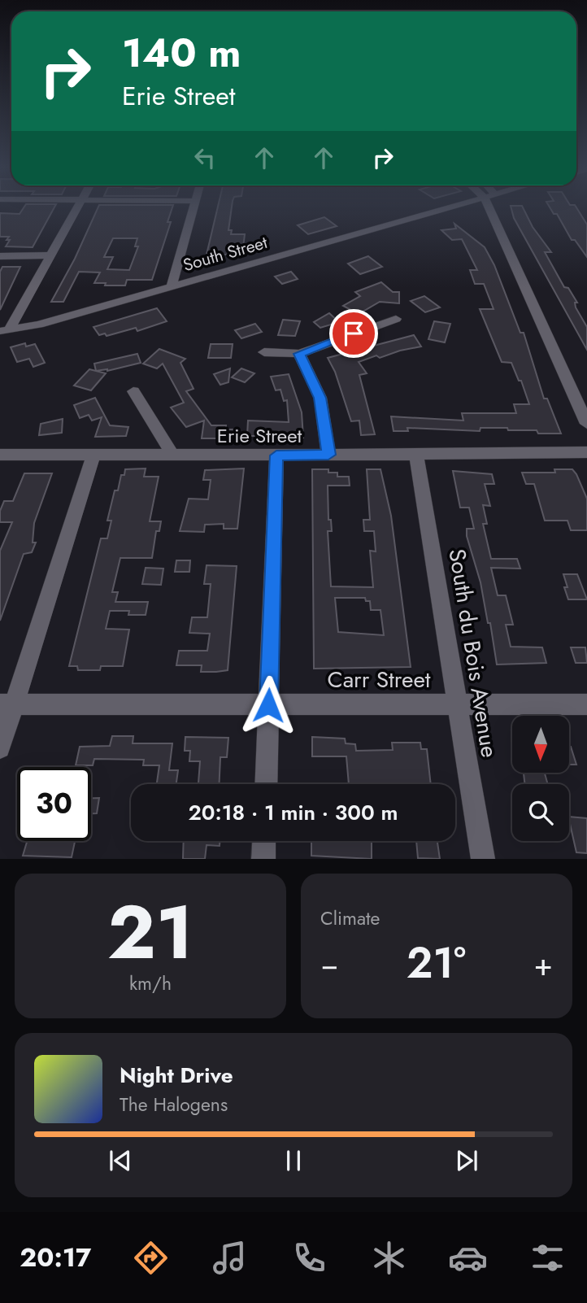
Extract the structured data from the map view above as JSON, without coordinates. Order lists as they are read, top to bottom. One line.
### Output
{"streets":{"street":["South Street","Erie Street","South du Bois Avenue","Carr Street"]},"crossings":[["Erie Street","South du Bois Avenue"],["South du Bois Avenue","Carr Street"]],"north":"bottom","page":{"turn":["140 m","Erie Street"],"limit":"30","trip":"20:18 · 1 min · 300 m","tile":[["21","km/h"],"Climate"],"heat":["−","21°","+"],"song":["Night Drive","The Halogens"],"tabs":"20:17"}}
